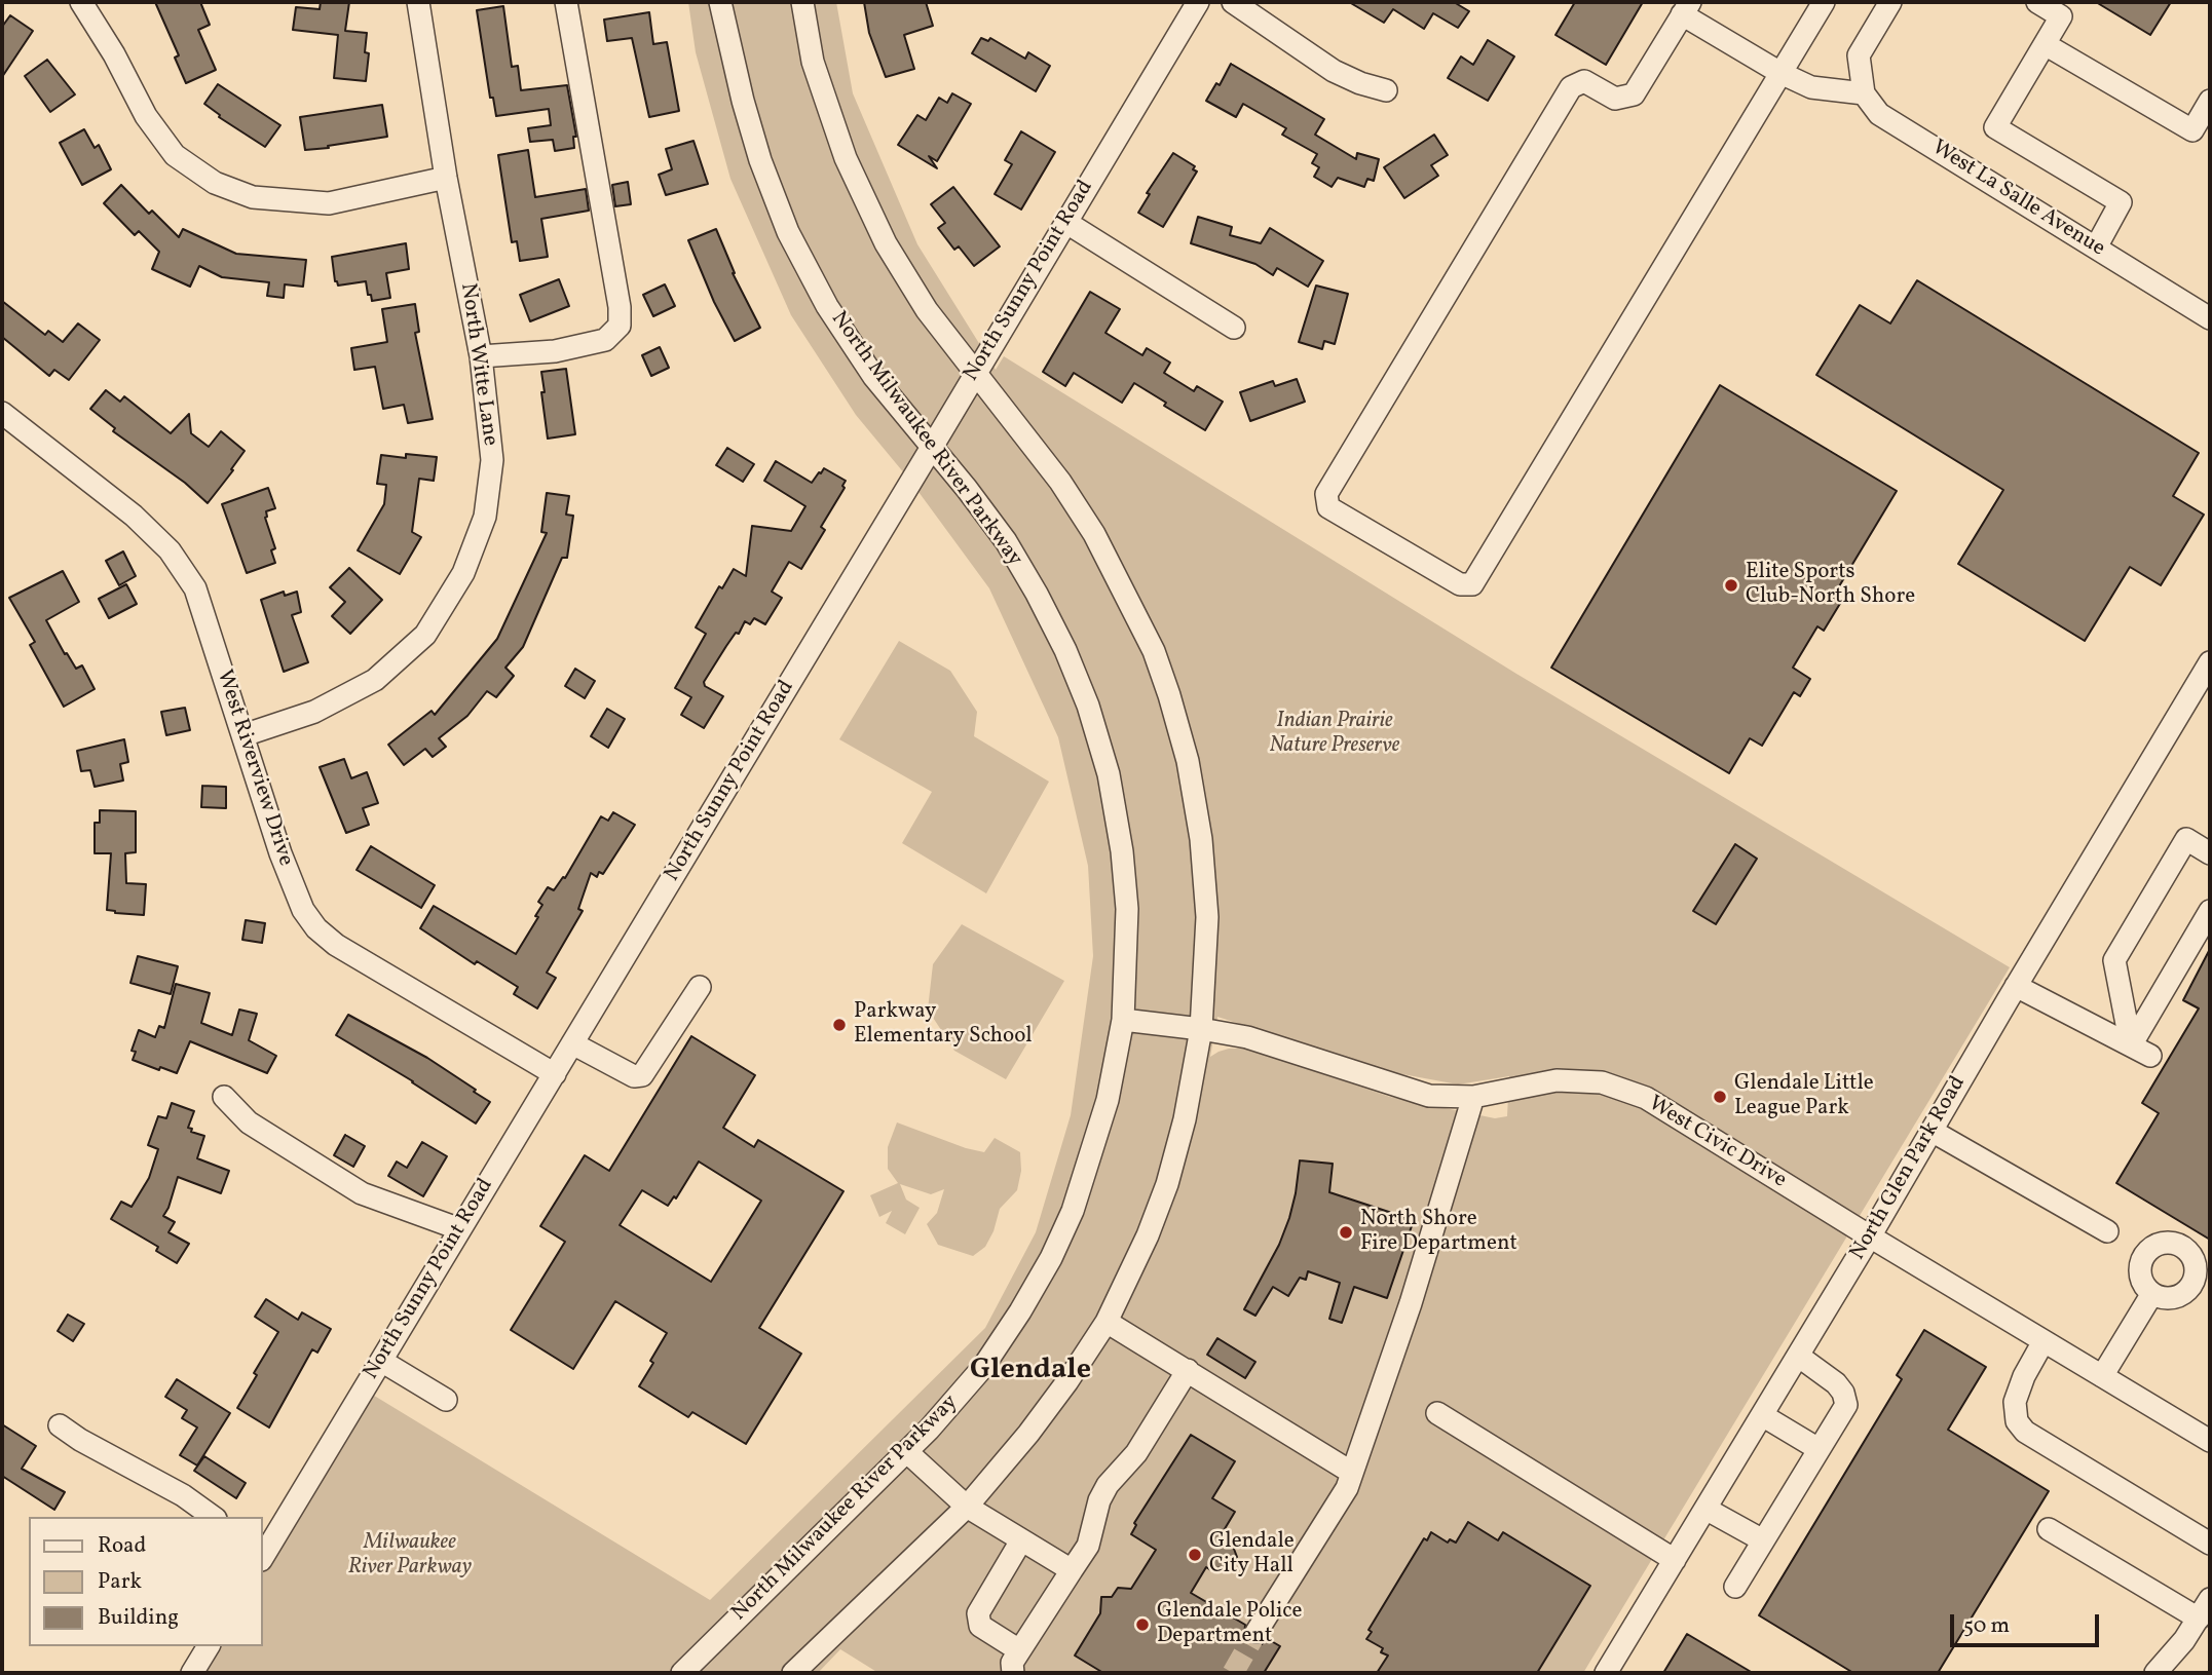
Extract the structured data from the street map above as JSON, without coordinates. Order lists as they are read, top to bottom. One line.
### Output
{"streets":{"street":["West La Salle Avenue","North Sunny Point Road","North Witte Lane","North Milwaukee River Parkway","West Riverview Drive","West Civic Drive","North Glen Park Road"]},"crossings":[["North Sunny Point Road","North Milwaukee River Parkway"],["North Sunny Point Road","West Riverview Drive"],["North Witte Lane","West Riverview Drive"],["North Milwaukee River Parkway","West Civic Drive"],["West Civic Drive","North Glen Park Road"]],"districts":["Glendale"],"parks":["Indian Prairie Nature Preserve","Milwaukee River Parkway"],"places":["Elite Sports Club-North Shore","Parkway Elementary School","Glendale Little League Park","North Shore Fire Department","Glendale City Hall","Glendale Police Department"],"legend":["Road","Park","Building"],"scale_bar":"50 m"}
